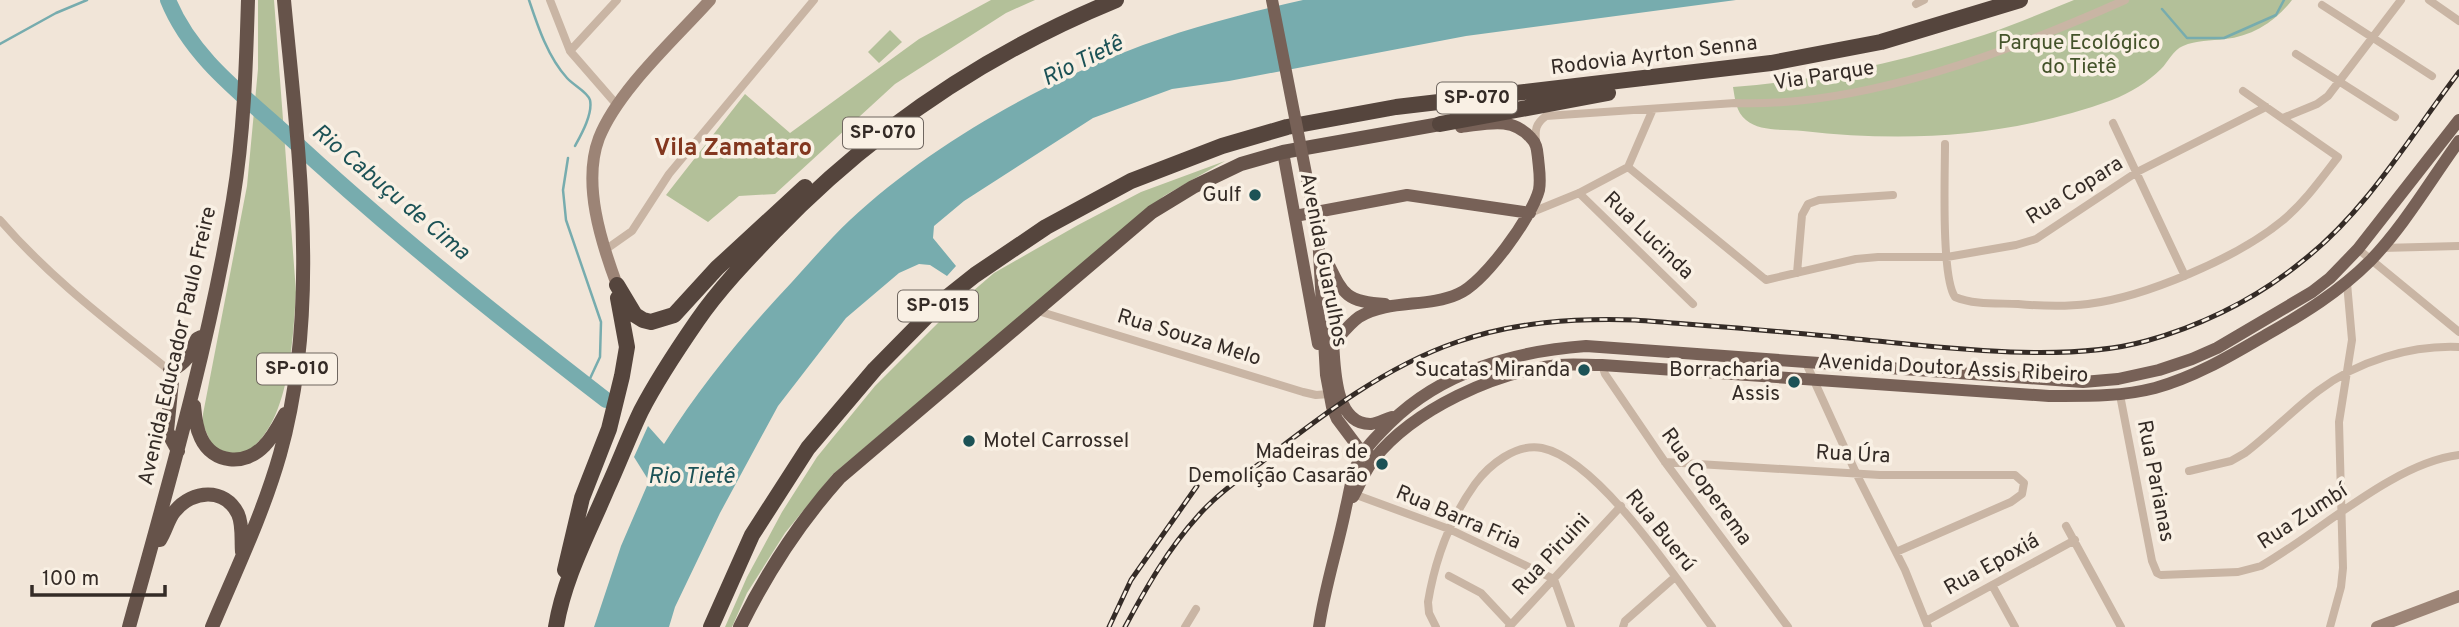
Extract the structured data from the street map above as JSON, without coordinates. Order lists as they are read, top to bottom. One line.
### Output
{"streets":{"highway":["Rodovia Ayrton Senna","SP-070","SP-015","Avenida Educador Paulo Freire","SP-010"],"main road":["Avenida Guarulhos","Avenida Doutor Assis Ribeiro"],"street":["Via Parque","Rua Copara","Rua Lucinda","Rua Souza Melo","Rua Úra","Rua Parianas","Rua Coperema","Rua Zumbí","Rua Barra Fria","Rua Buerú","Rua Piruini","Rua Epoxiá"]},"crossings":[["Rodovia Ayrton Senna","SP-015"],["Avenida Guarulhos","Rua Souza Melo"],["Avenida Guarulhos","Avenida Doutor Assis Ribeiro"],["Avenida Doutor Assis Ribeiro","Rua Parianas"],["Avenida Doutor Assis Ribeiro","Rua Coperema"],["Rua Úra","Rua Coperema"],["Rua Parianas","Rua Zumbí"],["Rua Barra Fria","Rua Buerú"],["Rua Barra Fria","Rua Piruini"],["Rua Buerú","Rua Piruini"]],"districts":["Vila Zamataro"],"water":["Rio Tietê","Rio Cabuçu de Cima"],"parks":["Parque Ecológico do Tietê"],"places":["Gulf","Sucatas Miranda","Borracharia Assis","Motel Carrossel","Madeiras de Demolição Casarão"],"scale_bar":"100 m"}
